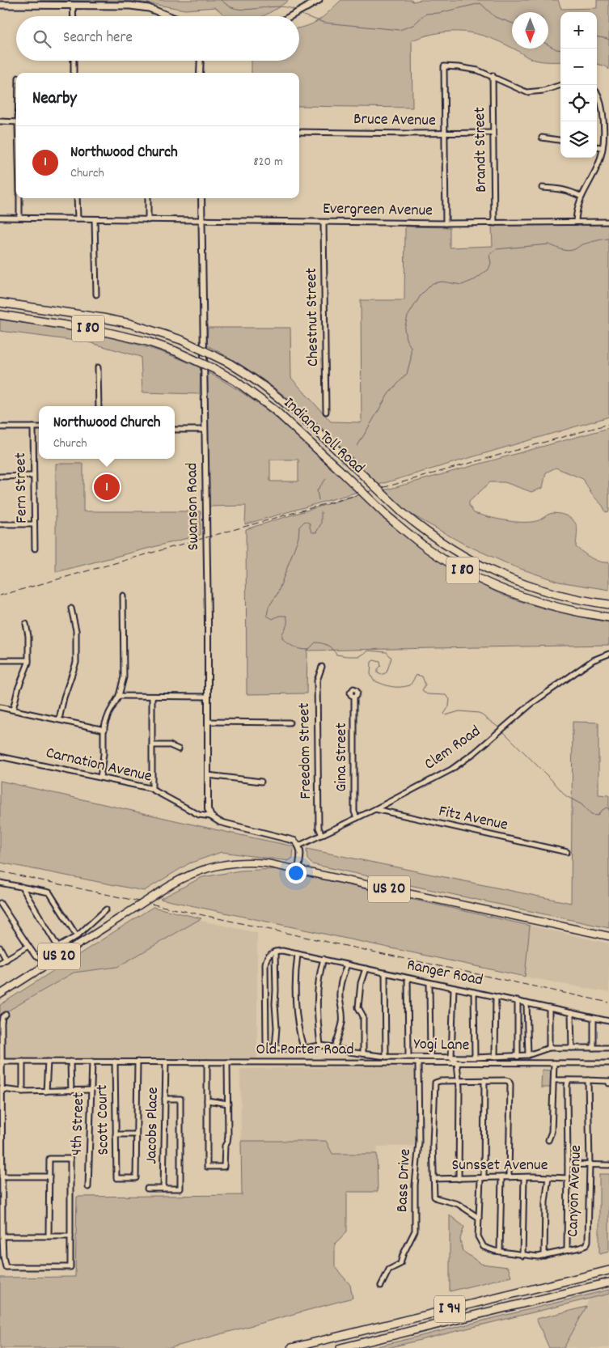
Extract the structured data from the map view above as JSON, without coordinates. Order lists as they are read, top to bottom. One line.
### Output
{"streets":{"highway":["I 80","Indiana Toll Road","I 94"],"main road":["US 20"],"street":["Bruce Avenue","Brandt Street","Evergreen Avenue","Chestnut Street","Fern Street","Swanson Road","Clem Road","Freedom Street","Gina Street","Carnation Avenue","Fitz Avenue","Ranger Road","Yogi Lane","Old Porter Road","Scott Court","4th Street","Jacobs Place","Sunsset Avenue","Bass Drive","Canyon Avenue"]},"crossings":[["Bruce Avenue","Brandt Street"],["Brandt Street","Evergreen Avenue"],["Evergreen Avenue","Chestnut Street"],["Evergreen Avenue","Swanson Road"],["Swanson Road","Carnation Avenue"],["Clem Road","Freedom Street"],["Clem Road","Gina Street"],["Clem Road","Fitz Avenue"],["Old Porter Road","Scott Court"],["Old Porter Road","4th Street"],["Old Porter Road","Jacobs Place"],["Old Porter Road","Bass Drive"],["Sunsset Avenue","Canyon Avenue"]],"north":"bottom","page":{"map_buttons":["+","−"],"search":"Search here","heading":"Nearby","list":[{"mark":"1","name":"Northwood Church","note":"Church","value":"820 m"}],"popup":["Northwood Church","Church"],"pins":"1"}}
